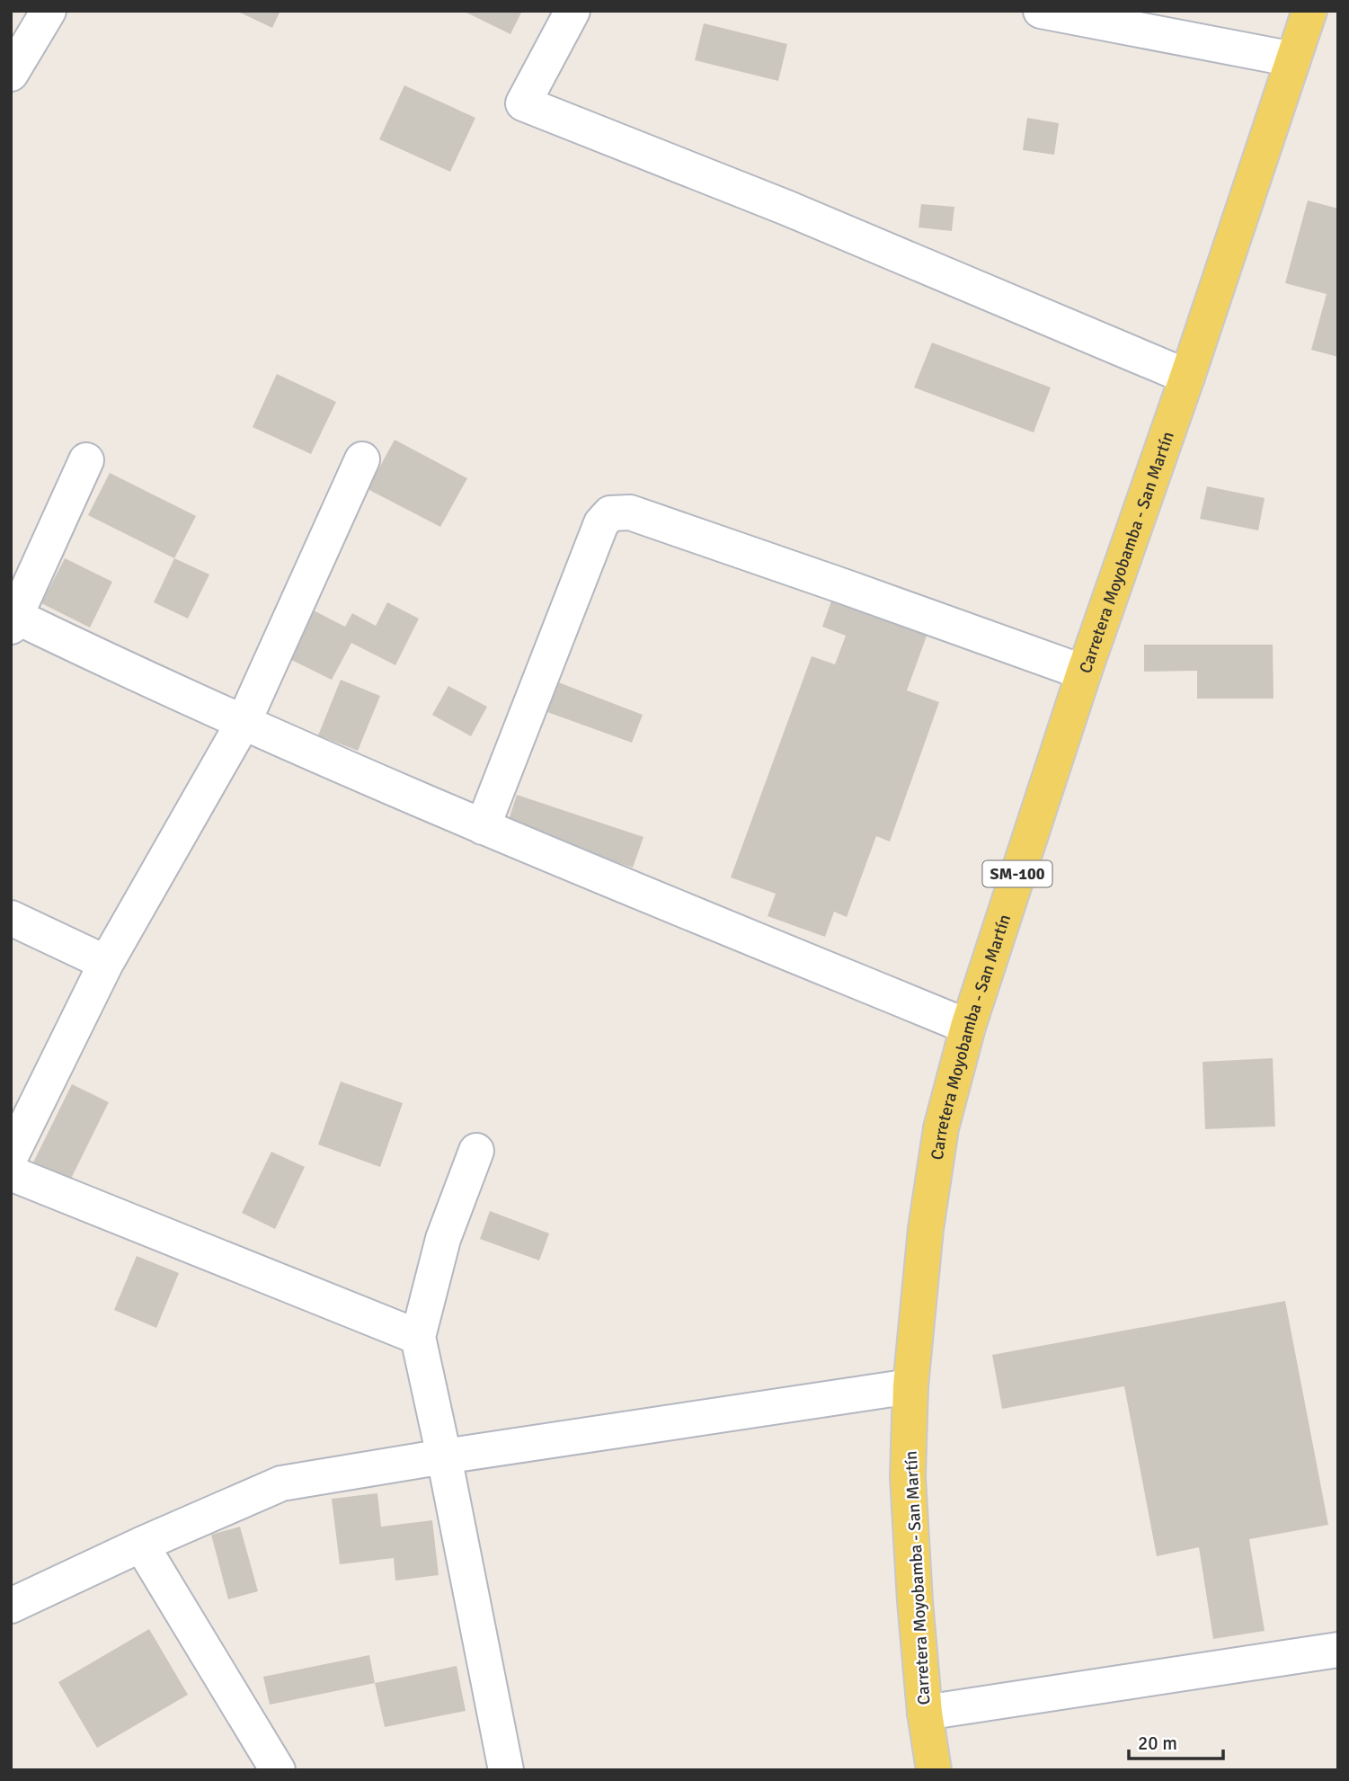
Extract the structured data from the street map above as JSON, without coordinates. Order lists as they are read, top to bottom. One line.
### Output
{"streets":{"main road":["Carretera Moyobamba - San Martín","SM-100"]},"scale_bar":"20 m"}
